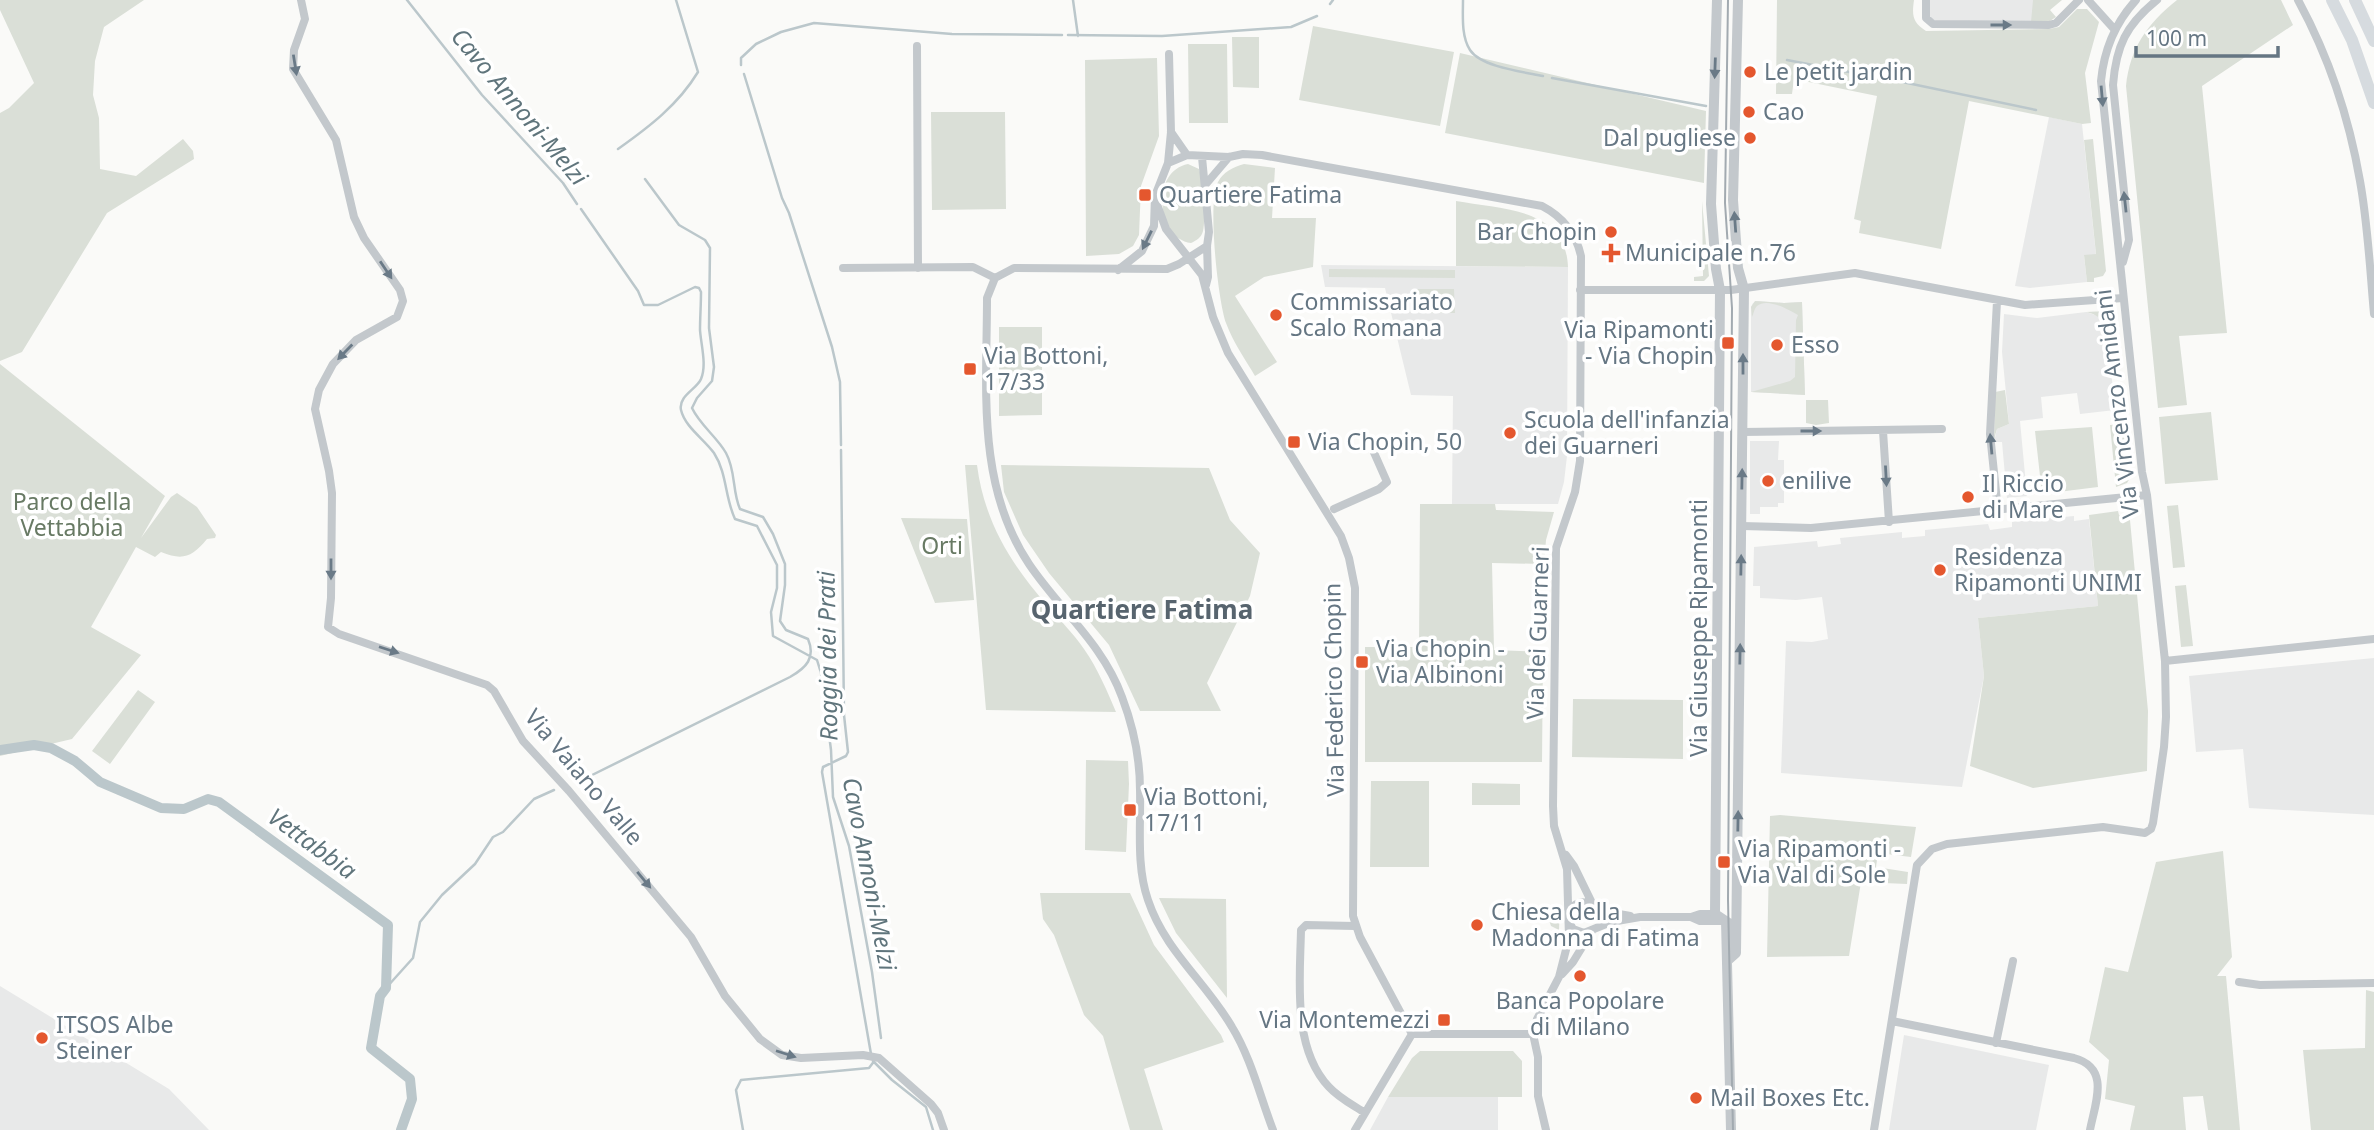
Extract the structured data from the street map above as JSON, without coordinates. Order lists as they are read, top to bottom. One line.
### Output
{"streets":{"street":["Via Vincenzo Amidani","Via Giuseppe Ripamonti","Via dei Guarneri","Via Federico Chopin","Via Vaiano Valle"]},"one_way":["Via Vaiano Valle"],"districts":["Quartiere Fatima"],"water":["Cavo Annoni-Melzi","Roggia dei Prati","Vettabbia"],"parks":["Parco della Vettabbia","Orti"],"places":{"other":["Le petit jardin","Cao","Dal pugliese","Bar Chopin","Commissariato Scalo Romana","Esso","Scuola dell'infanzia dei Guarneri","enilive","Il Riccio di Mare","Residenza Ripamonti UNIMI","Chiesa della Madonna di Fatima","Banca Popolare di Milano","ITSOS Albe Steiner","Mail Boxes Etc."],"transit":["Quartiere Fatima","Via Ripamonti - Via Chopin","Via Bottoni, 17/33","Via Chopin, 50","Via Chopin - Via Albinoni","Via Bottoni, 17/11","Via Ripamonti - Via Val di Sole","Via Montemezzi"],"health":["Municipale n.76"]},"scale_bar":"100 m"}
